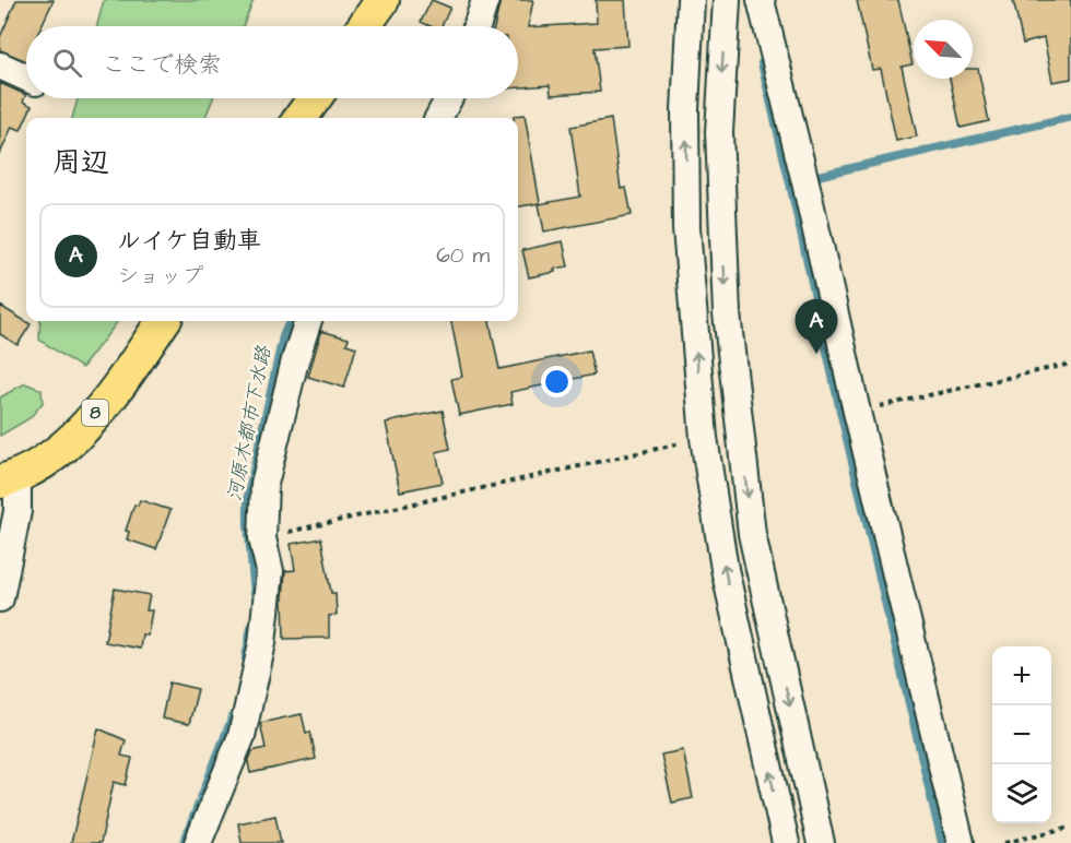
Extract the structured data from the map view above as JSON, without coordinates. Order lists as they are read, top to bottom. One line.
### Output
{"streets":{"main road":["8"]},"water":["河原木都市下水路"],"north":"top left","page":{"search":"ここで検索","heading":"周辺","list":[{"mark":"A","name":"ルイケ自動車","note":"ショップ","value":"60 m"}],"pins":"A","map_buttons":["+","−"]}}
